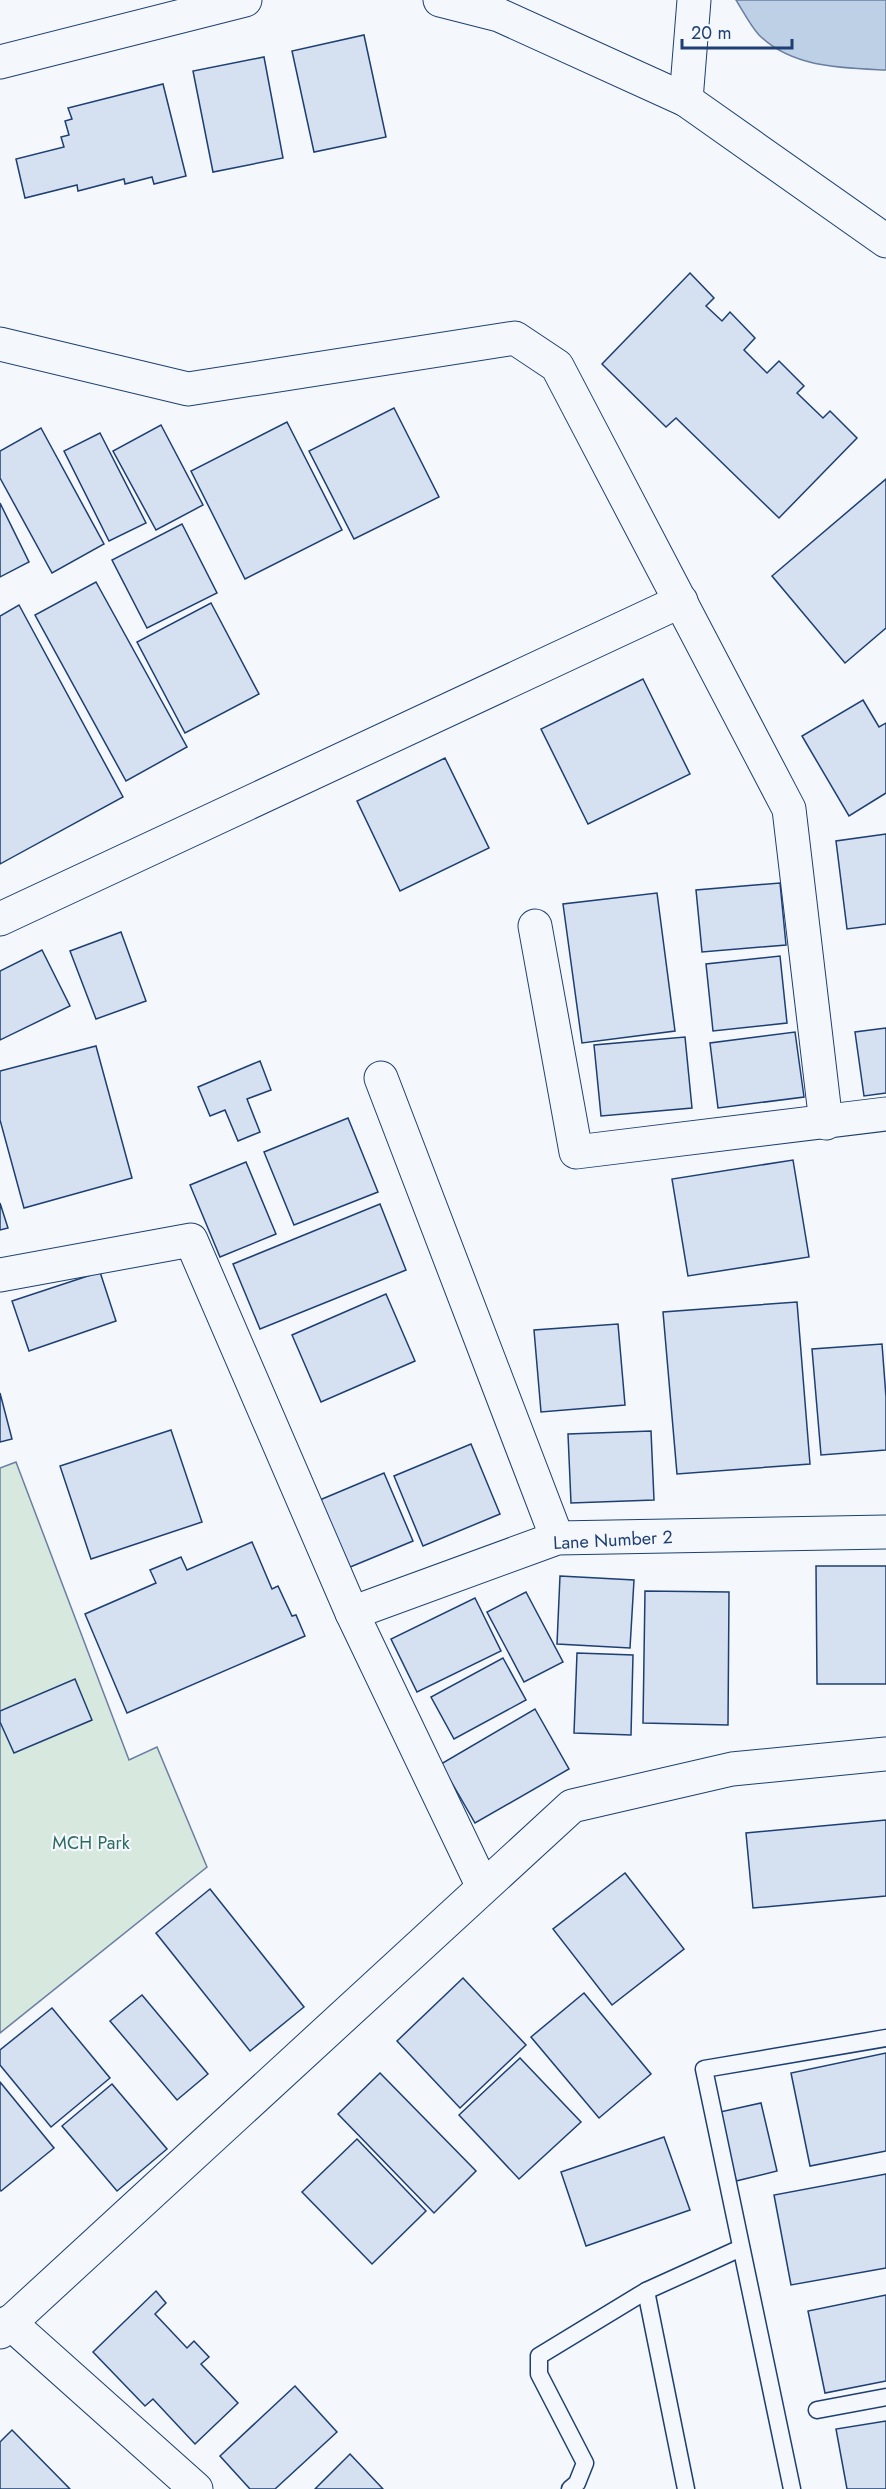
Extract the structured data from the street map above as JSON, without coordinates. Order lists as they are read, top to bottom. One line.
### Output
{"streets":{"street":["Lane Number 2"]},"parks":["MCH Park"],"scale_bar":"20 m"}
